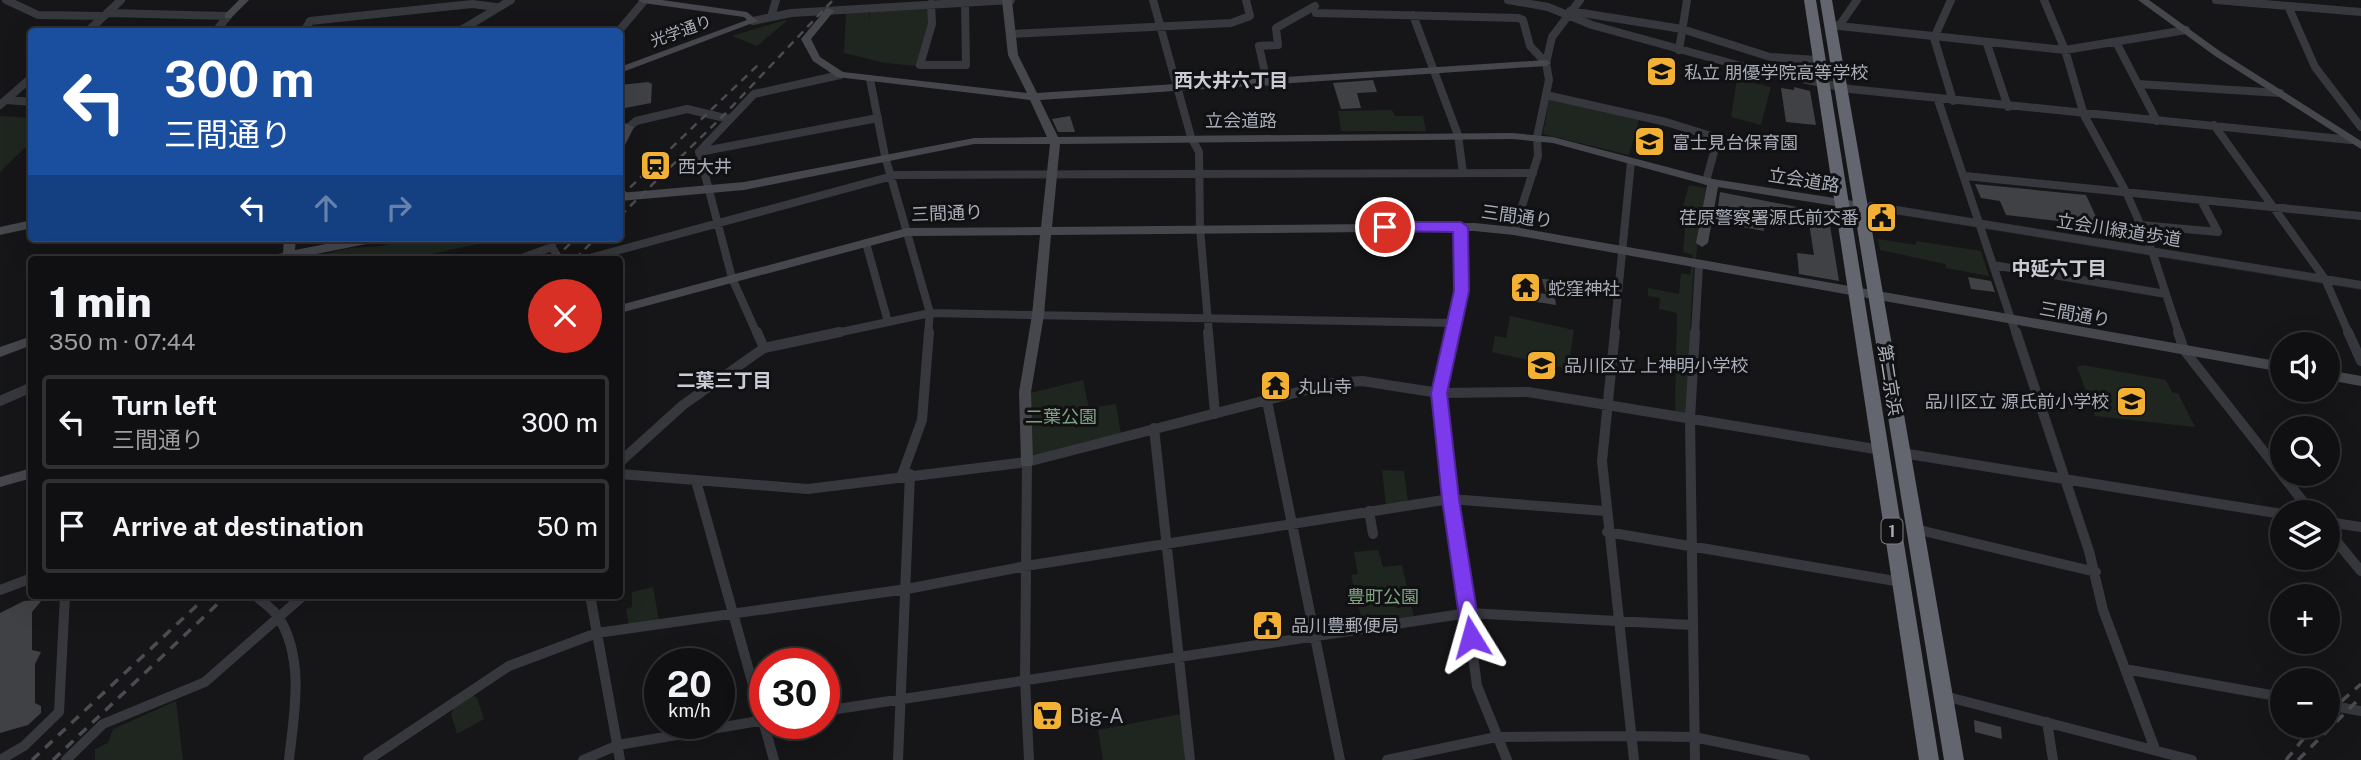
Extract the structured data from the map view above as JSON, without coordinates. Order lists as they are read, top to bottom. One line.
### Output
{"streets":{"highway":["第二京浜","1"],"street":["光学通り","立会道路","三間通り","立会川緑道歩道"]},"crossings":[["立会道路","立会川緑道歩道"],["立会道路","第二京浜"],["三間通り","第二京浜"],["立会川緑道歩道","第二京浜"]],"districts":["西大井六丁目","中延六丁目","二葉三丁目"],"parks":["二葉公園","豊町公園"],"places":{"school or university":["私立 朋優学院高等学校","富士見台保育園","品川区立 上神明小学校","品川区立 源氏前小学校"],"station":["西大井"],"public building":["荏原警察署源氏前交番","品川豊郵便局"],"temple":["蛇窪神社","丸山寺"],"supermarket":["Big-A"]},"page":{"turn":["300 m","三間通り"],"heading":["1 min","350 m · 07:44"],"map_buttons":["+","−"],"list":[{"name":"Turn left","note":"三間通り","value":"300 m"},{"name":"Arrive at destination","value":"50 m"}],"speed":"20 km/h","limit":"30"}}
